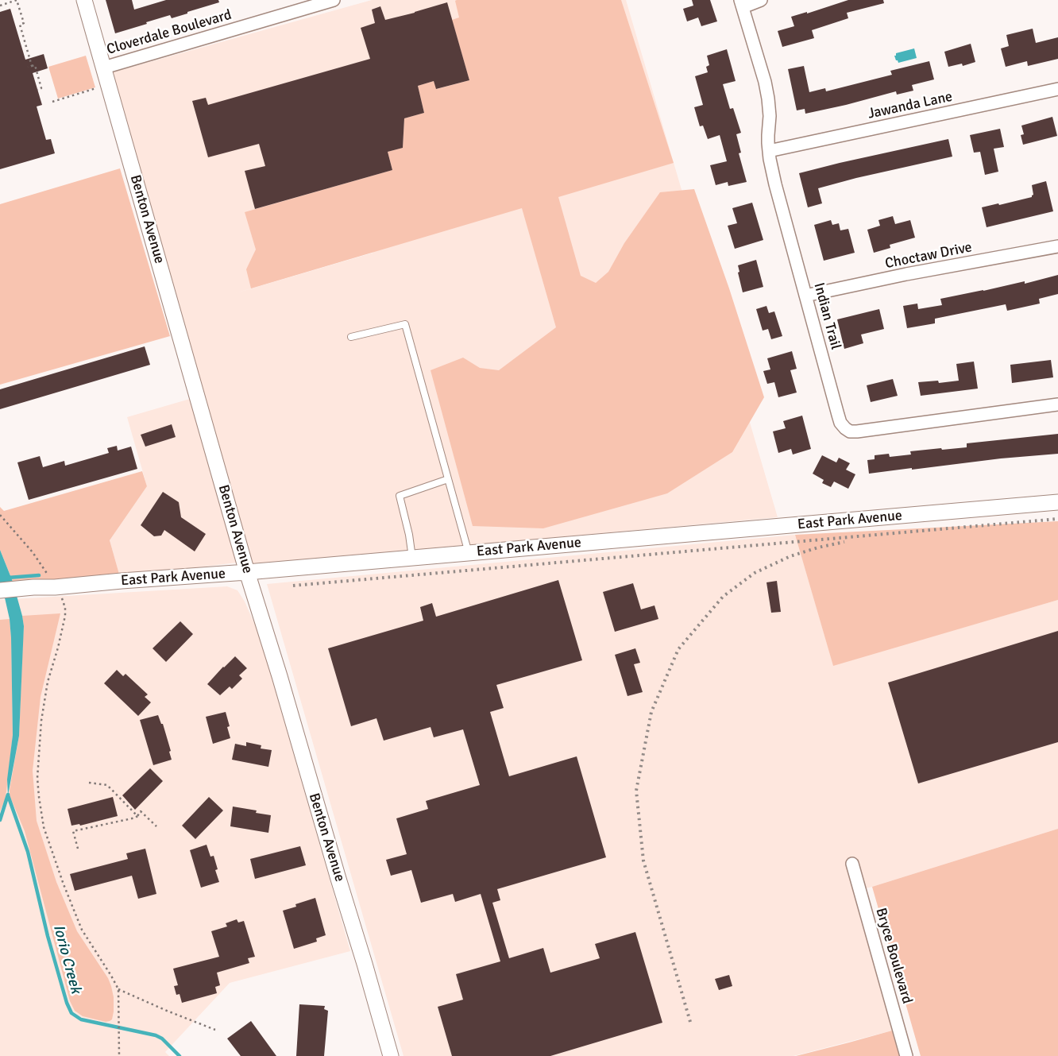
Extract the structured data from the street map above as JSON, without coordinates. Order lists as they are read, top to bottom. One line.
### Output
{"streets":{"street":["Cloverdale Boulevard","Jawanda Lane","Benton Avenue","Choctaw Drive","Indian Trail","East Park Avenue","Bryce Boulevard"]},"crossings":[["Cloverdale Boulevard","Benton Avenue"],["Jawanda Lane","Indian Trail"],["Benton Avenue","East Park Avenue"],["Choctaw Drive","Indian Trail"]],"water":["Iorio Creek"]}
